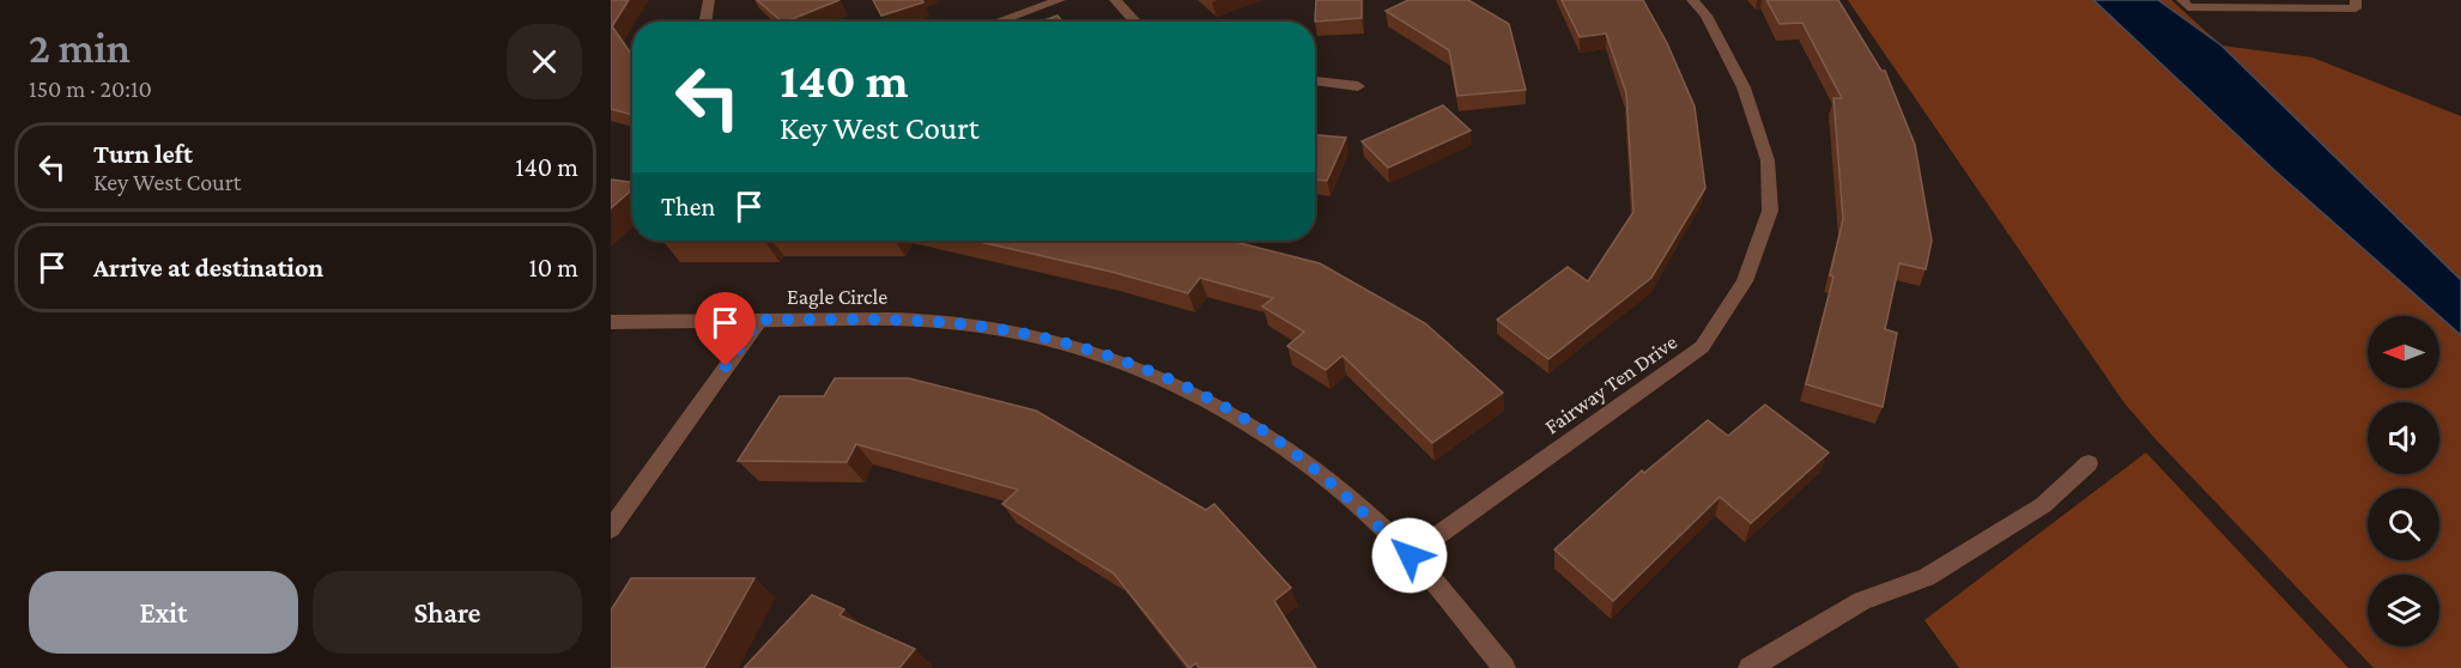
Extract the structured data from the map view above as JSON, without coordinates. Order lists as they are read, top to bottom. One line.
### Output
{"streets":{"street":["Eagle Circle","Fairway Ten Drive"]},"crossings":[["Eagle Circle","Fairway Ten Drive"]],"north":"left","page":{"heading":["2 min","150 m · 20:10"],"turn":["140 m","Key West Court"],"list":[{"name":"Turn left","note":"Key West Court","value":"140 m"},{"name":"Arrive at destination","value":"10 m"}],"then":"Then","buttons":["Exit","Share"]}}
